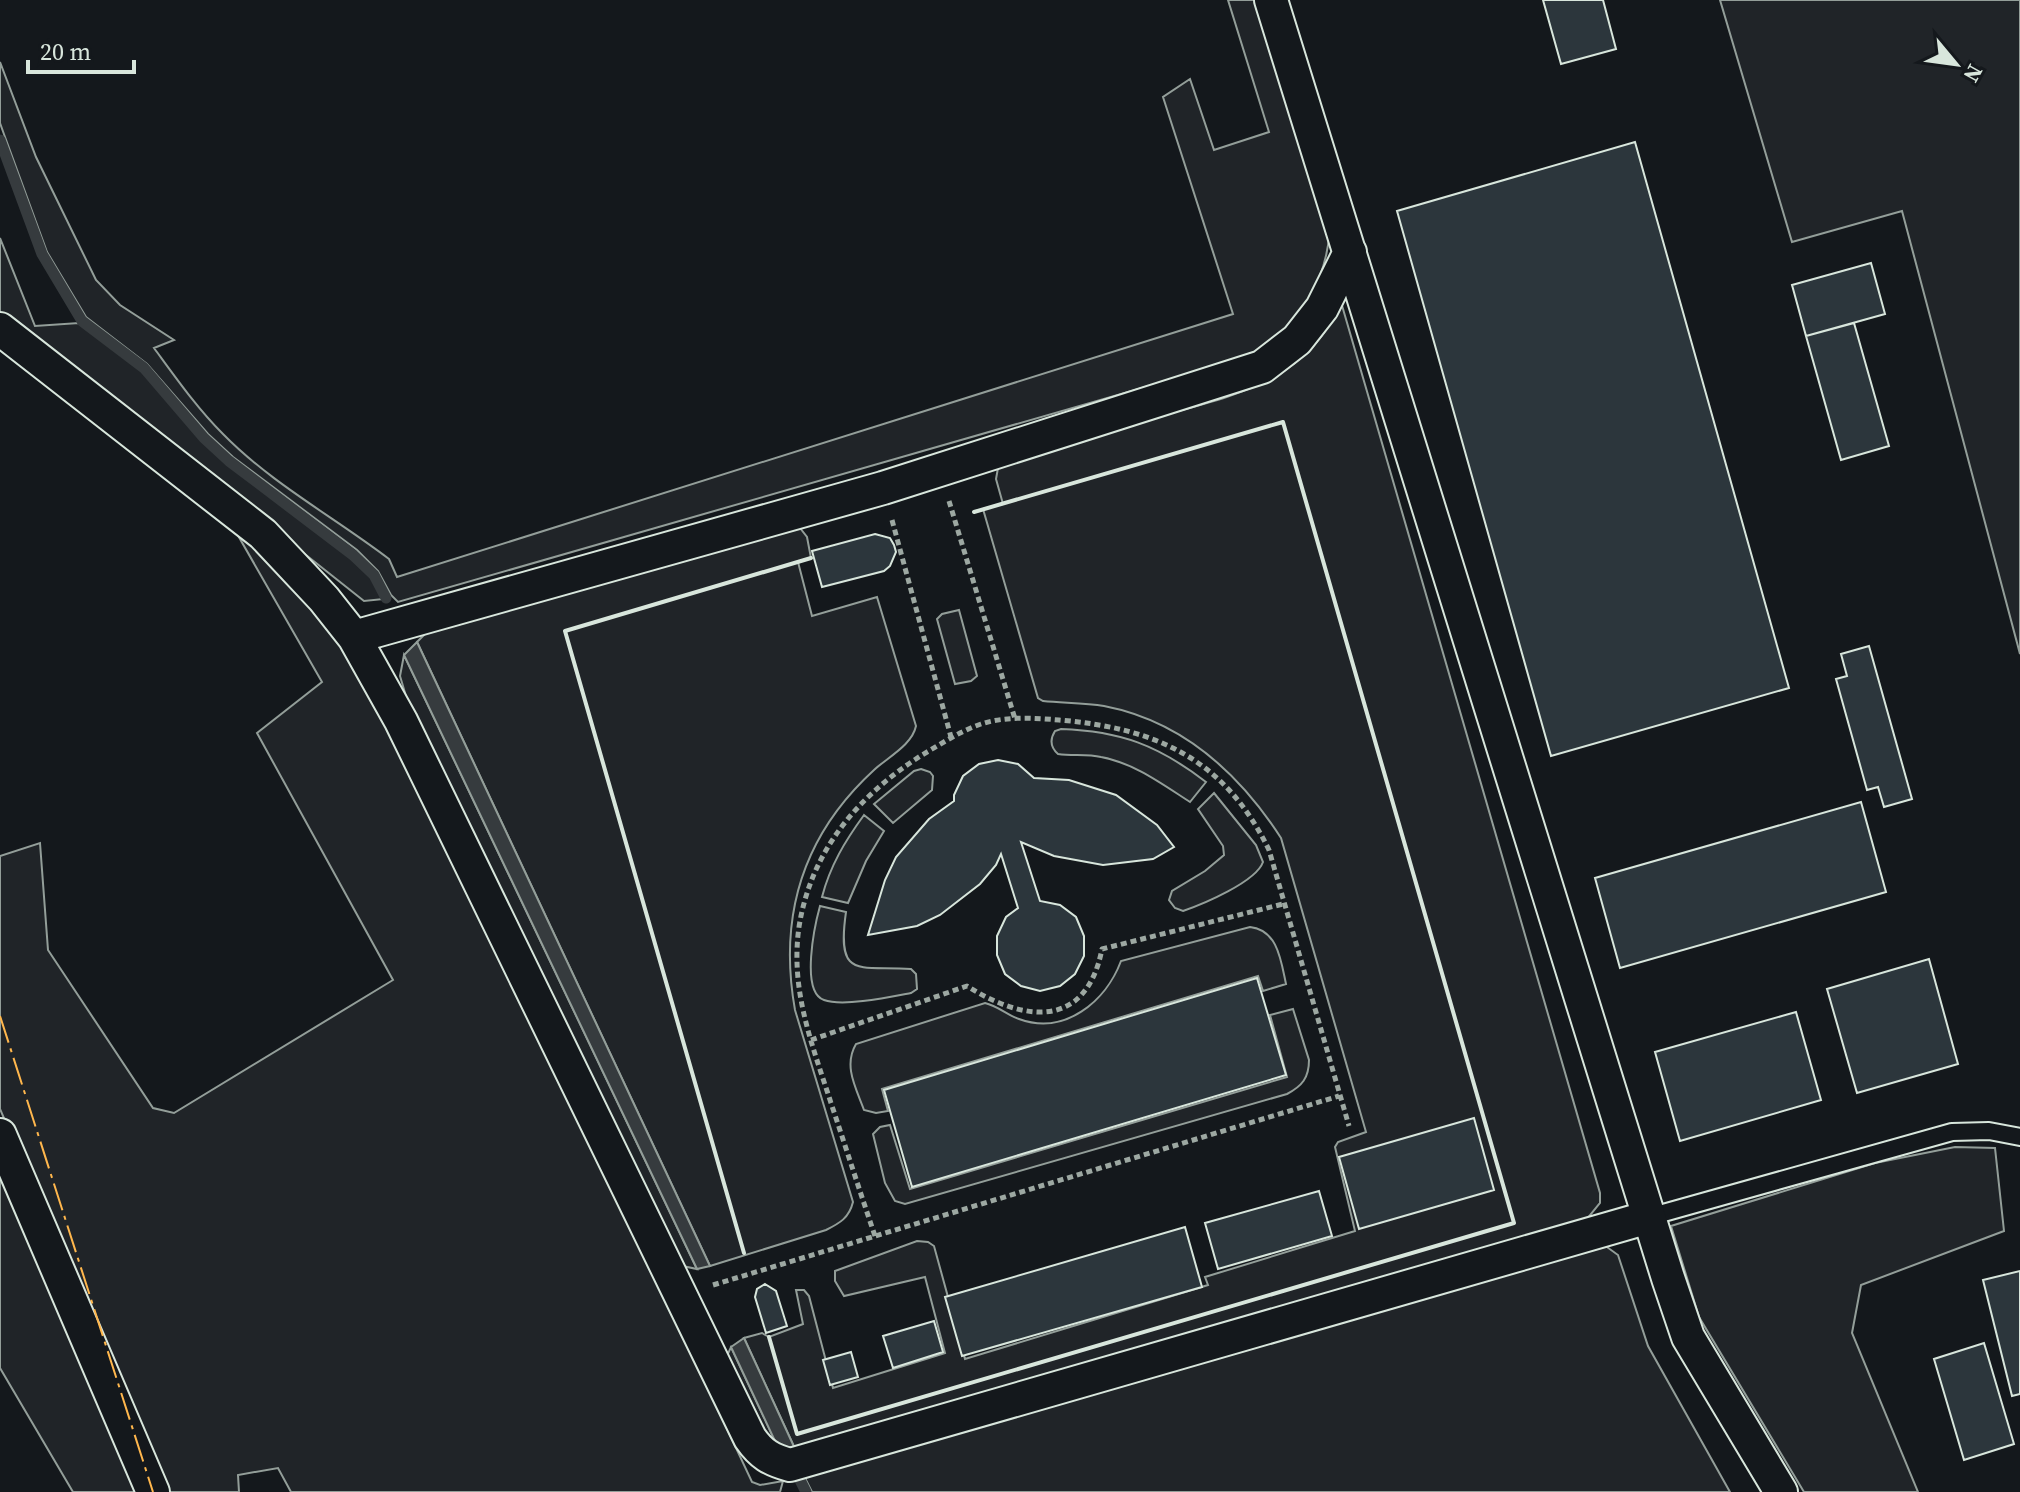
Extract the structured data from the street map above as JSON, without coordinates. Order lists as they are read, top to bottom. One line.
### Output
{"scale_bar":"20 m","north":"bottom right"}
